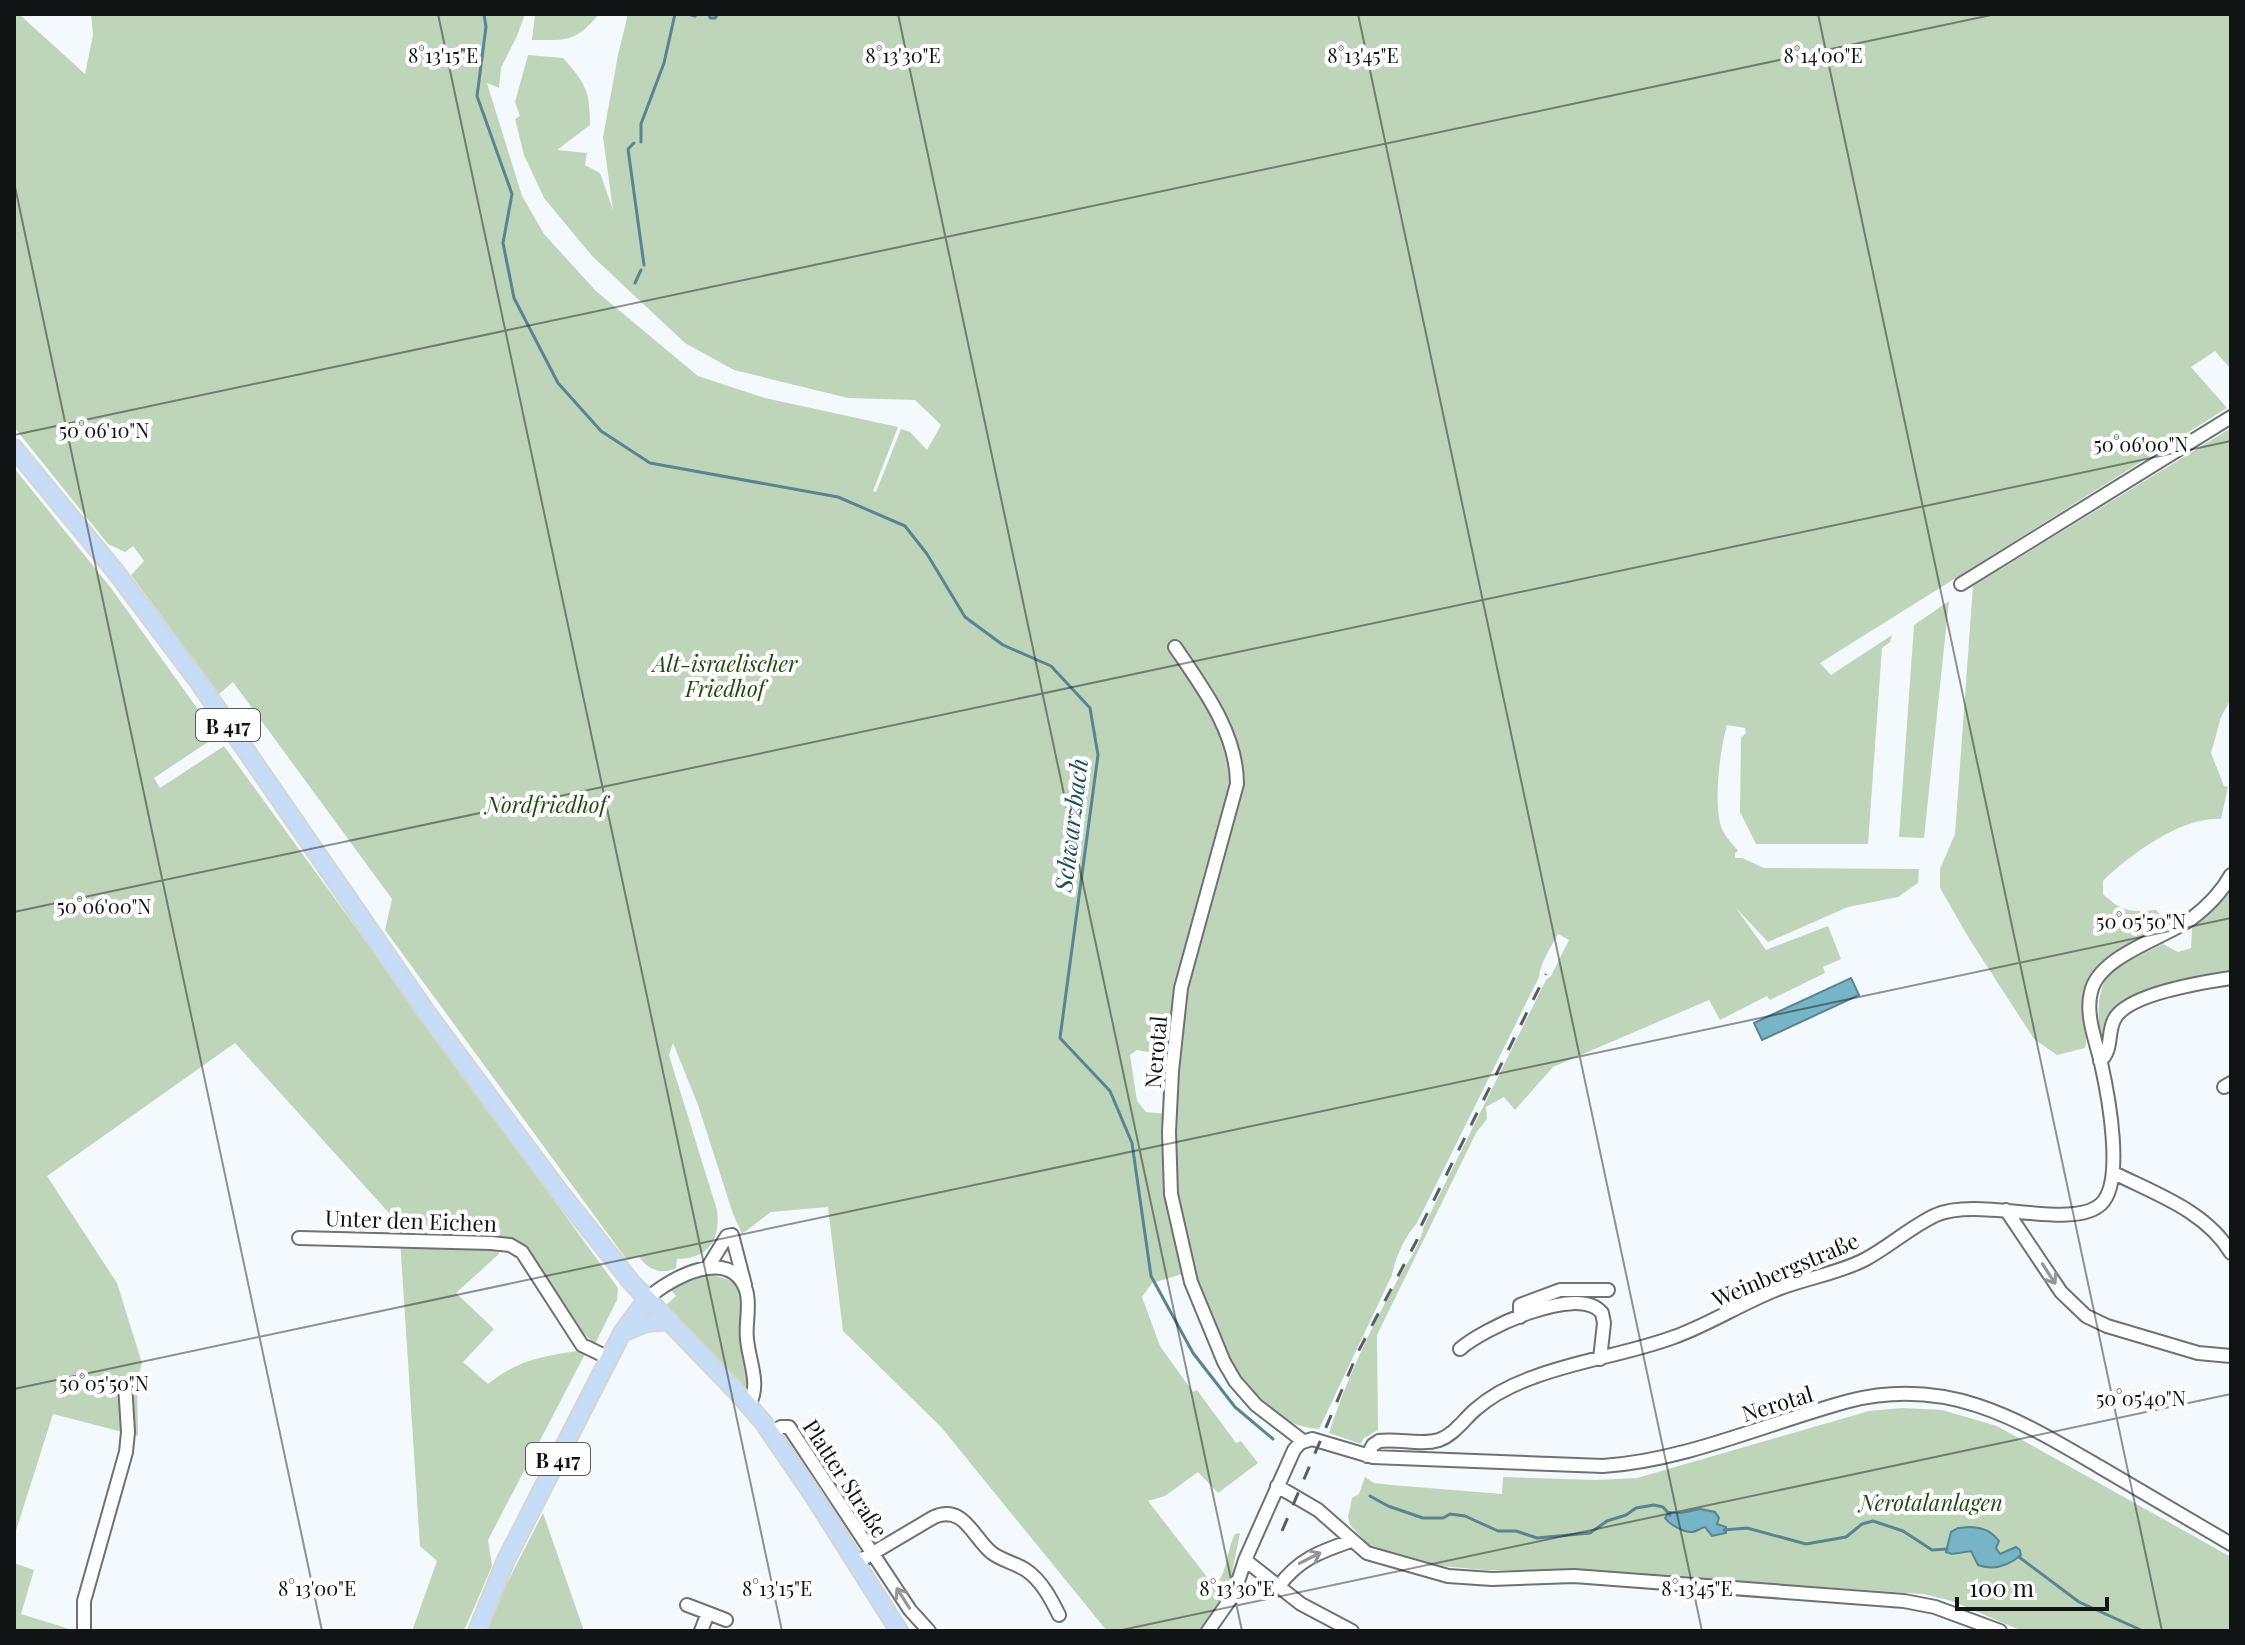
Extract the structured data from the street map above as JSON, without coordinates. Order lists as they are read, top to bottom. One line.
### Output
{"streets":{"main road":["B 417","Platter Straße"],"street":["Nerotal","Unter den Eichen","Weinbergstraße"]},"crossings":[["B 417","Unter den Eichen"],["B 417","Platter Straße"],["Nerotal","Weinbergstraße"]],"water":["Schwarzbach"],"parks":["Alt-israelischer Friedhof","Nordfriedhof","Nerotalanlagen"],"scale_bar":"100 m","coordinates":["8°13'15\"E","8°13'30\"E","8°13'45\"E","8°14'00\"E","50°06'10\"N","50°06'00\"N","50°05'50\"N","50°05'40\"N","8°13'00\"E"]}
